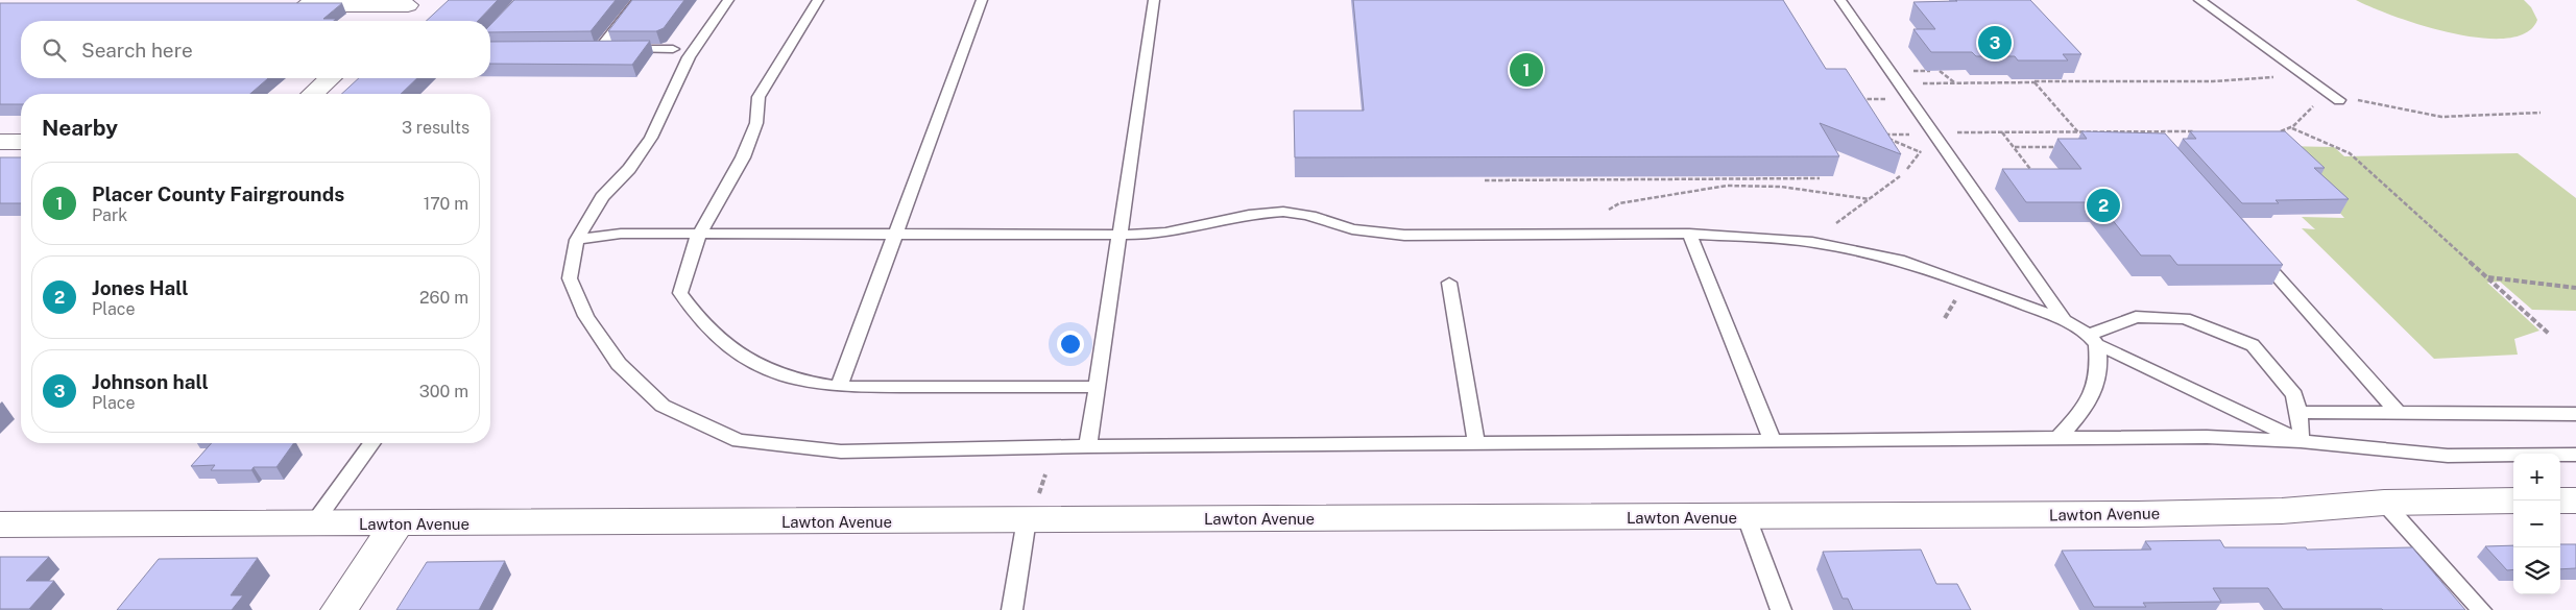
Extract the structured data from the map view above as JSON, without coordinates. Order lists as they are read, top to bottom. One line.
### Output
{"streets":{"street":["Lawton Avenue"]},"page":{"search":"Search here","pins":["3","1","2"],"heading":["Nearby","3 results"],"list":[{"mark":"1","name":"Placer County Fairgrounds","note":"Park","value":"170 m"},{"mark":"2","name":"Jones Hall","note":"Place","value":"260 m"},{"mark":"3","name":"Johnson hall","note":"Place","value":"300 m"}],"map_buttons":["+","−"]}}
